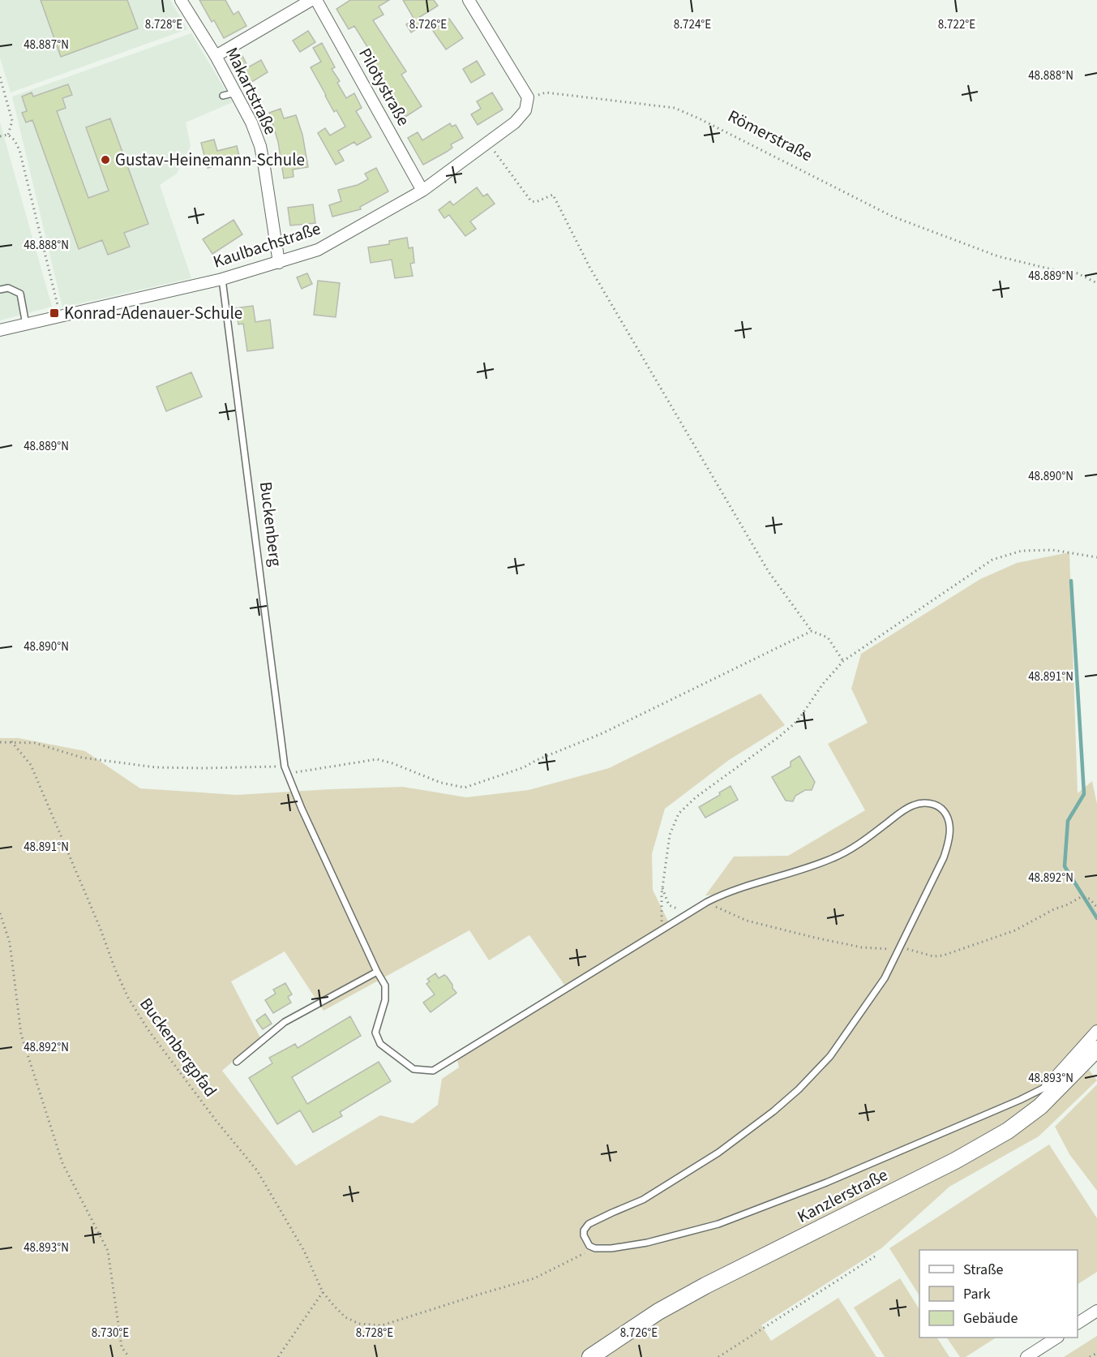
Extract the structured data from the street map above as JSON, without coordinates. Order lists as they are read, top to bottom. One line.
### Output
{"streets":{"main road":["Kanzlerstraße"],"street":["Pilotystraße","Makartstraße","Kaulbachstraße"],"lane":["Buckenberg"],"path":["Römerstraße","Buckenbergpfad"]},"crossings":[["Pilotystraße","Kaulbachstraße"],["Makartstraße","Kaulbachstraße"],["Römerstraße","Kaulbachstraße"],["Kaulbachstraße","Buckenberg"],["Buckenberg","Buckenbergpfad"]],"places":{"other":["Gustav-Heinemann-Schule"],"transit":["Konrad-Adenauer-Schule"]},"legend":["Straße","Park","Gebäude"],"coordinates":["8.724°E","8.728°E","8.726°E","8.722°E","48.887°N","48.888°N","48.889°N","48.890°N","48.891°N","48.892°N","48.893°N","8.730°E"]}
